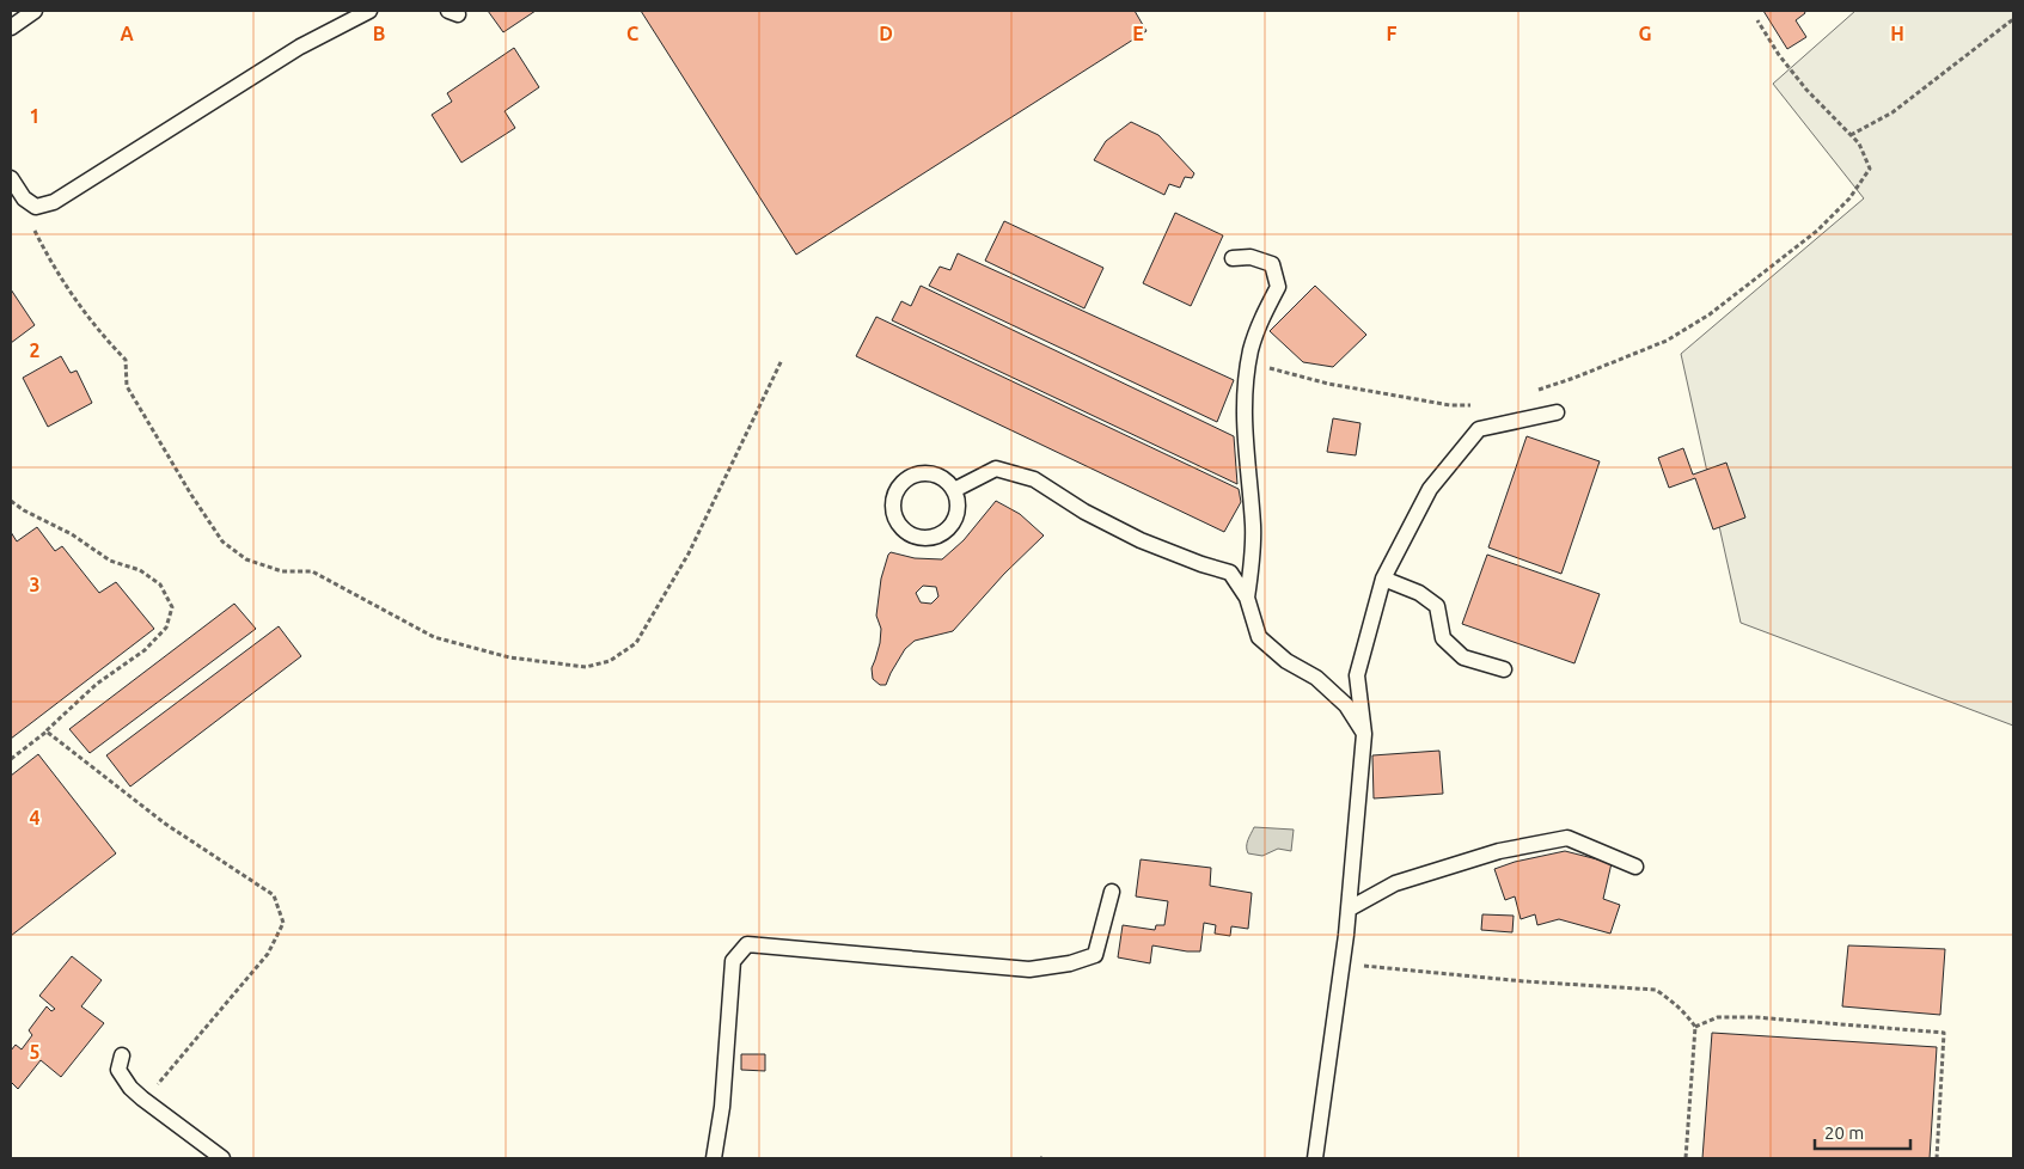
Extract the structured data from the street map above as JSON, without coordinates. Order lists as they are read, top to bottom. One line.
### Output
{"scale_bar":"20 m","grid":{"columns":["A","B","C","D","E","F","G","H"],"rows":["1","2","3","4","5"]}}
